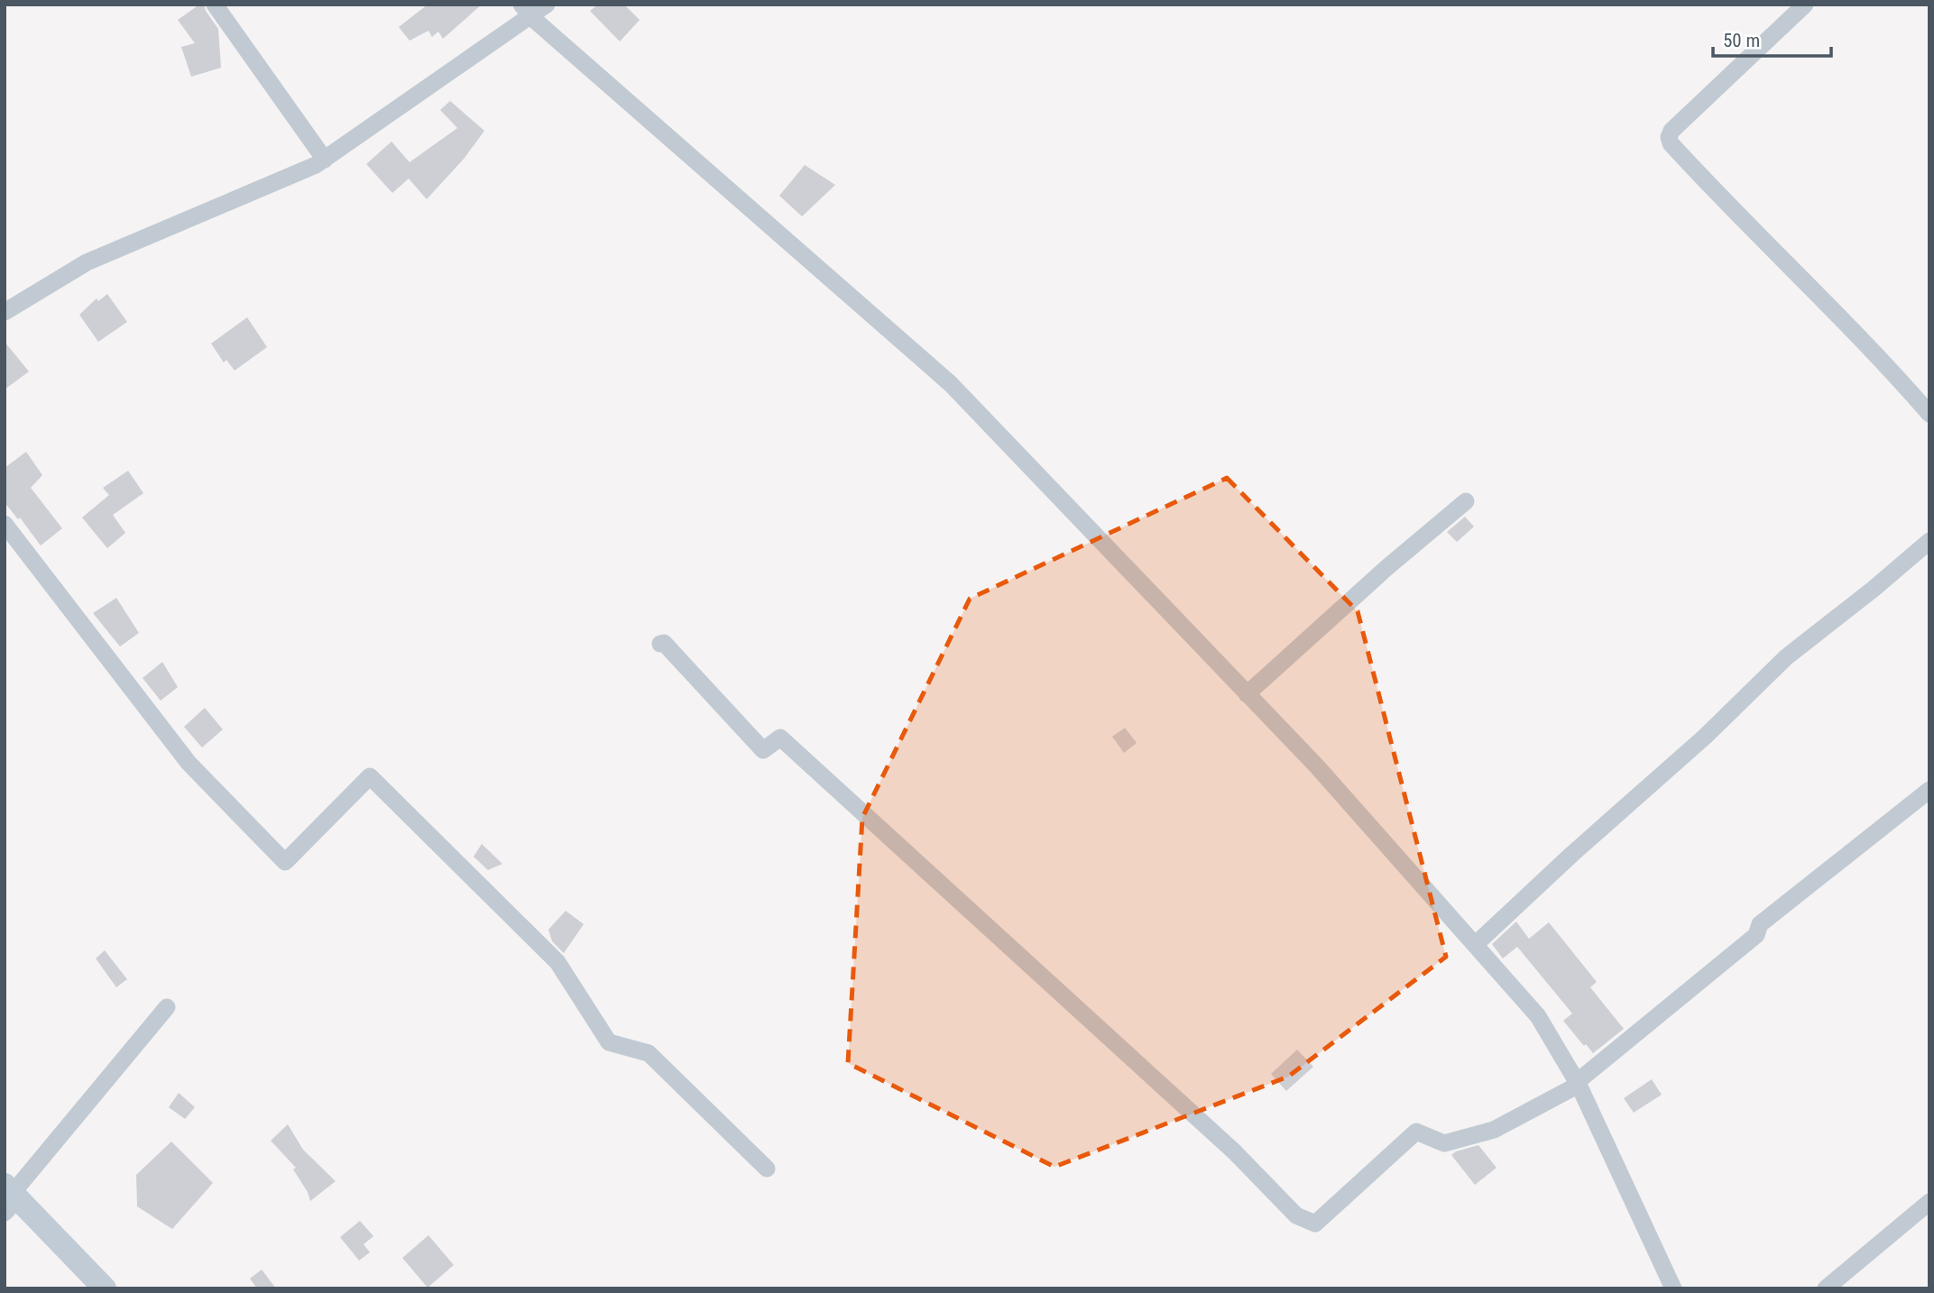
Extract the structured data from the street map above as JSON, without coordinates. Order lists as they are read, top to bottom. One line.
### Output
{"scale_bar":"50 m"}
